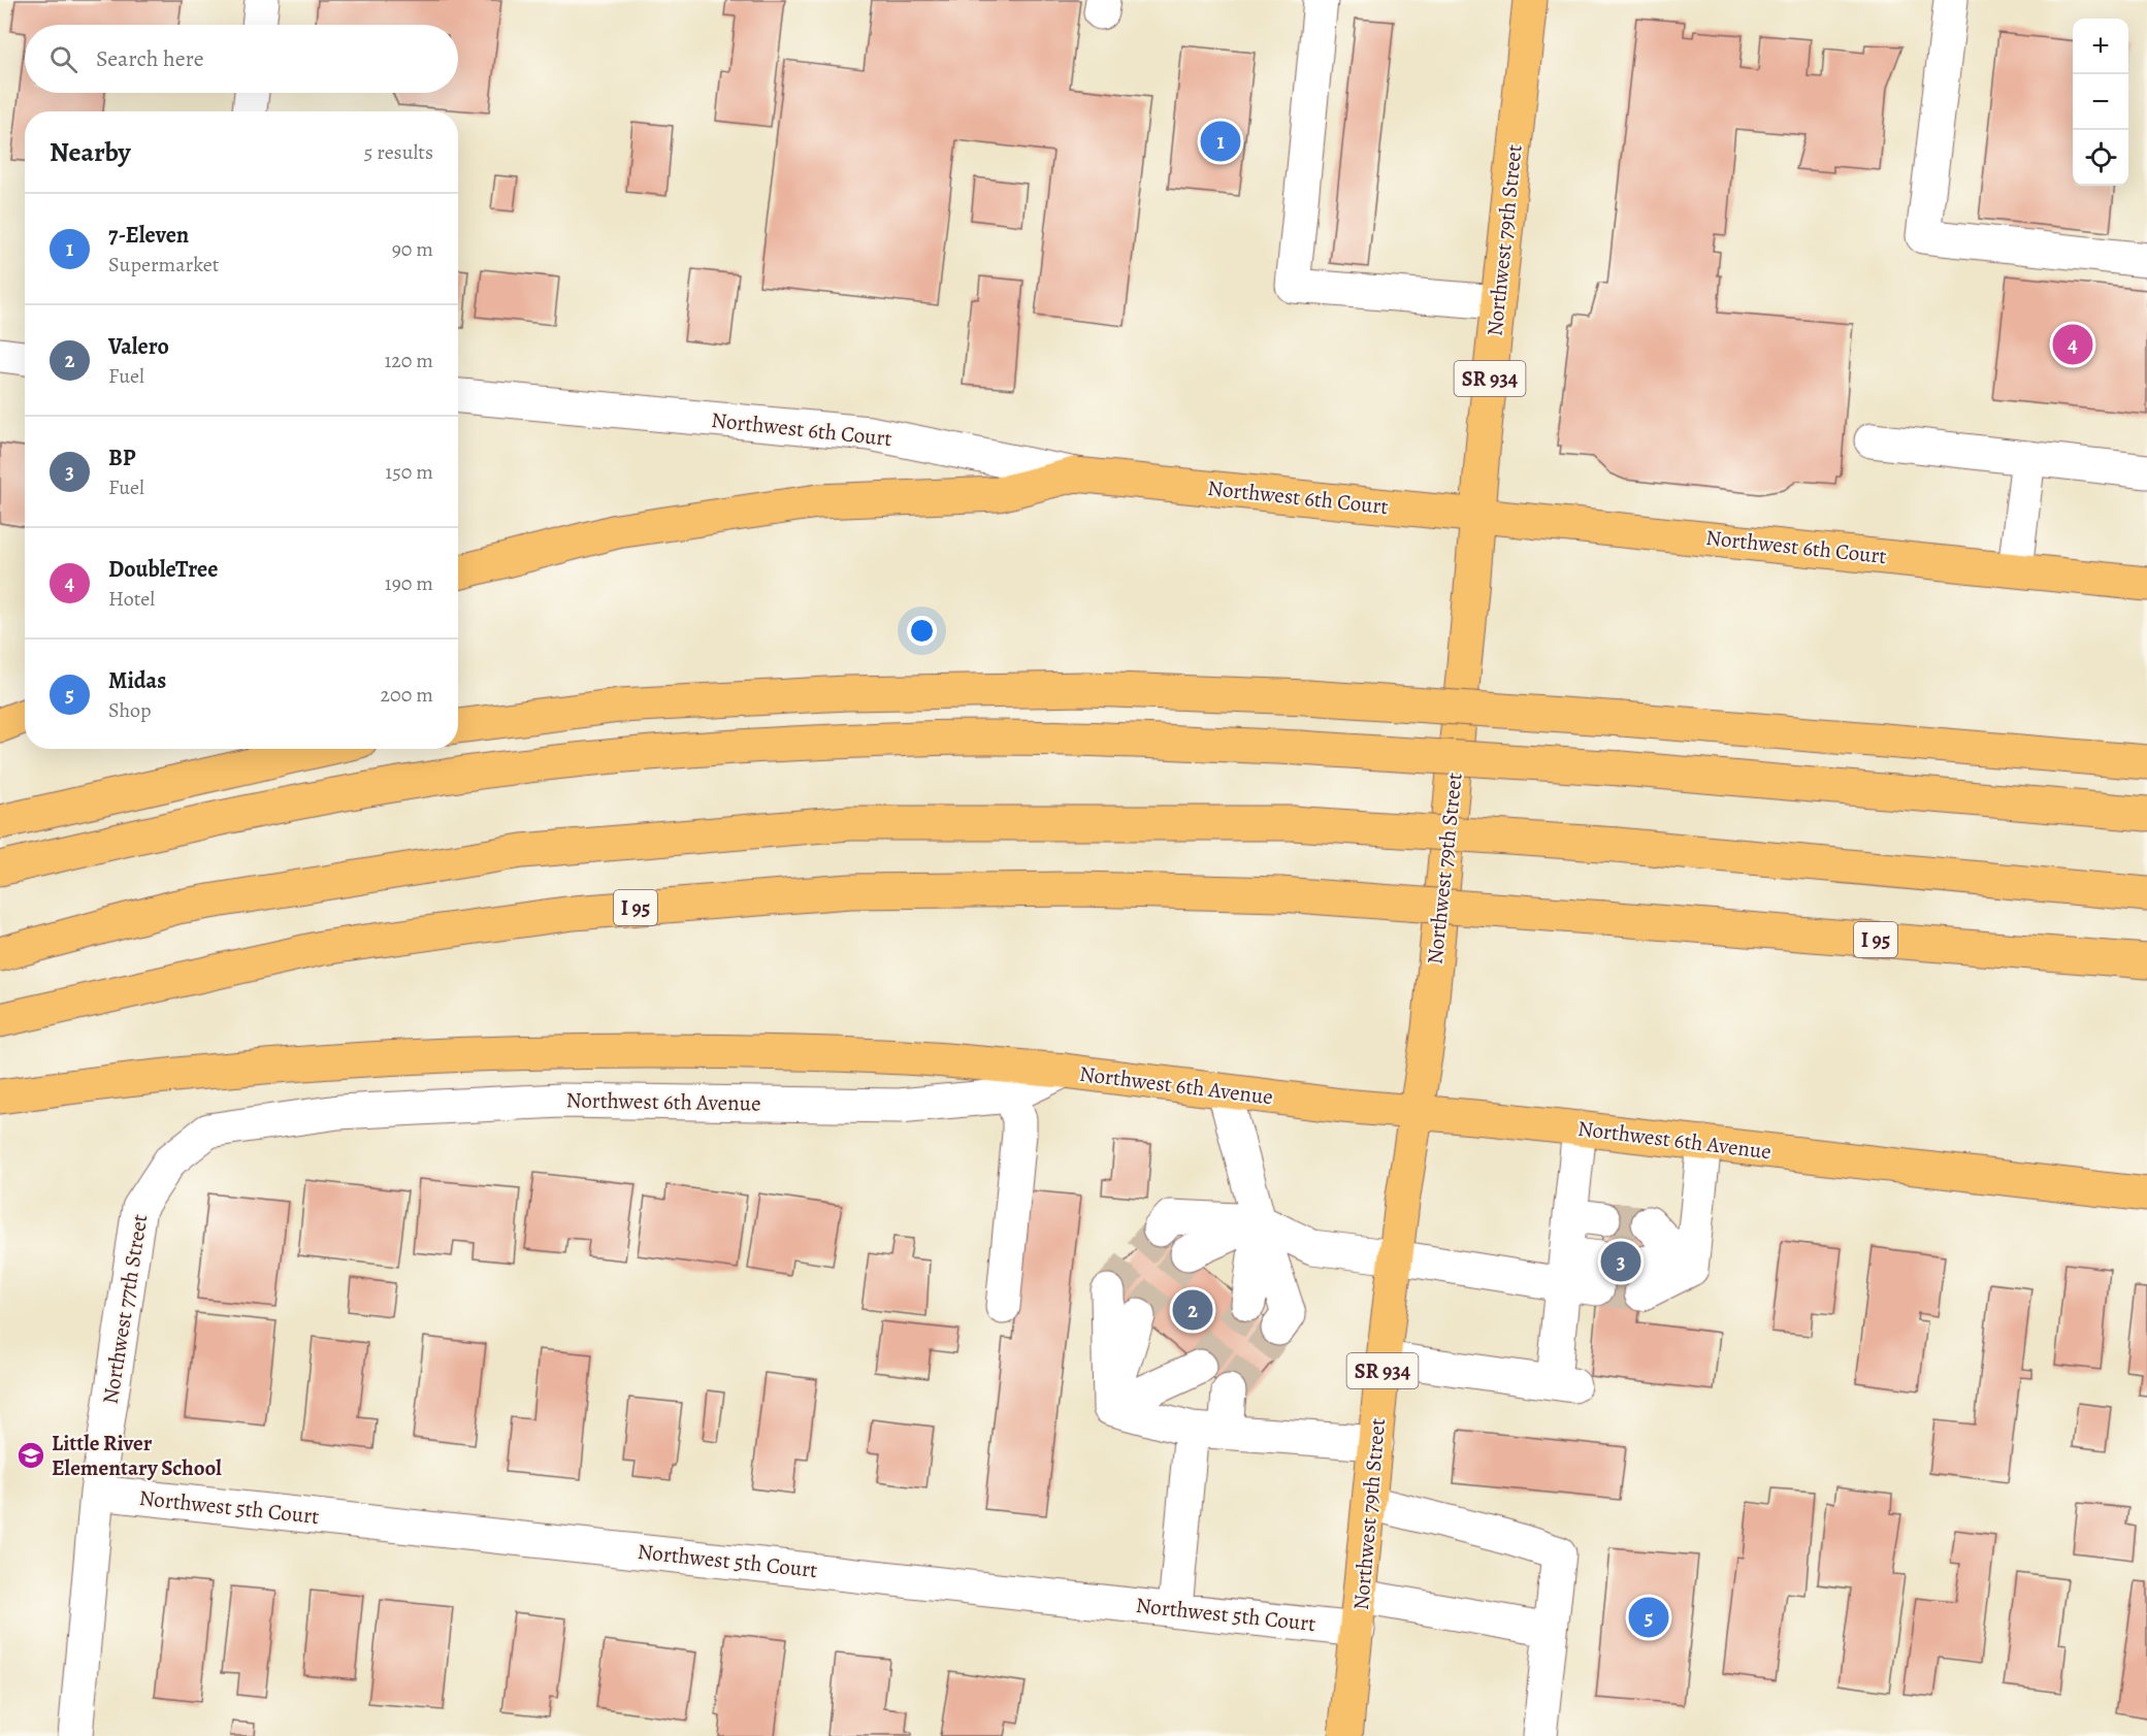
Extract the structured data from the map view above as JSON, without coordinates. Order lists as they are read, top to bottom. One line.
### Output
{"streets":{"main road":["Northwest 79th Street","SR 934","Northwest 6th Court","I 95","Northwest 6th Avenue"],"street":["Northwest 77th Street","Northwest 5th Court"]},"crossings":[["Northwest 79th Street","Northwest 6th Court"],["Northwest 79th Street","Northwest 6th Avenue"],["Northwest 79th Street","Northwest 5th Court"],["Northwest 6th Avenue","Northwest 77th Street"],["Northwest 77th Street","Northwest 5th Court"]],"places":{"school or university":["Little River Elementary School"]},"page":{"map_buttons":["+","−"],"search":"Search here","heading":["Nearby","5 results"],"pins":["1","4","3","2","5"],"list":[{"mark":"1","name":"7-Eleven","note":"Supermarket","value":"90 m"},{"mark":"2","name":"Valero","note":"Fuel","value":"120 m"},{"mark":"3","name":"BP","note":"Fuel","value":"150 m"},{"mark":"4","name":"DoubleTree","note":"Hotel","value":"190 m"},{"mark":"5","name":"Midas","note":"Shop","value":"200 m"}]}}
